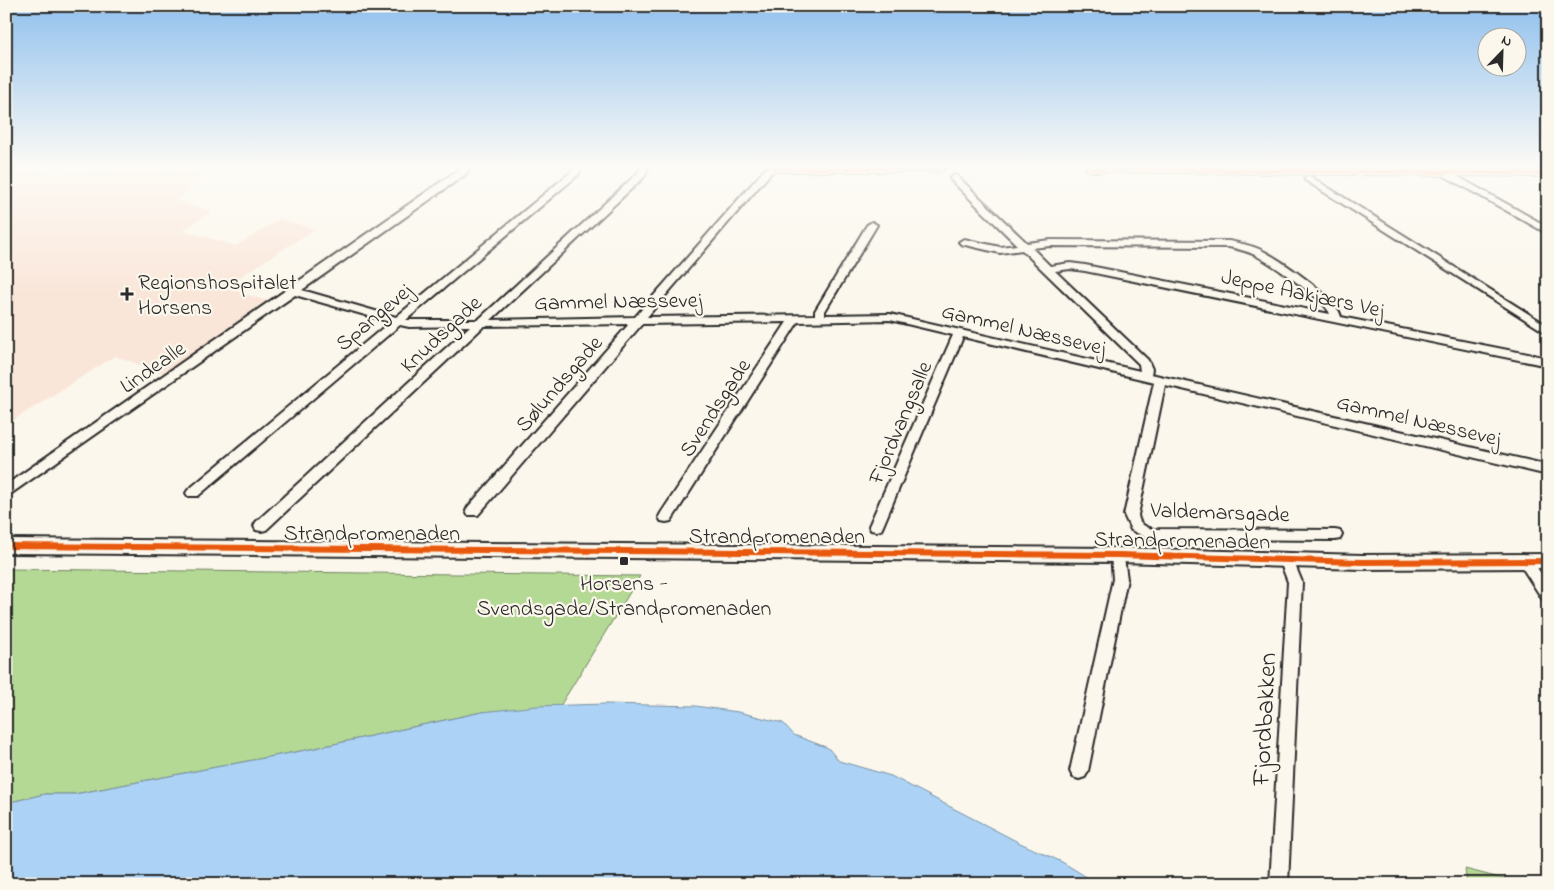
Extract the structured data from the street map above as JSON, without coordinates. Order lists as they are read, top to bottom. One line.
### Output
{"streets":{"street":["Jeppe Aakjærs Vej","Gammel Næssevej","Spangevej","Knudsgade","Lindealle","Sølundsgade","Svendsgade","Fjordvangsalle","Valdemarsgade","Strandpromenaden","Fjordbakken"]},"crossings":[["Gammel Næssevej","Spangevej"],["Gammel Næssevej","Knudsgade"],["Gammel Næssevej","Lindealle"],["Gammel Næssevej","Sølundsgade"],["Gammel Næssevej","Svendsgade"],["Gammel Næssevej","Fjordvangsalle"],["Gammel Næssevej","Valdemarsgade"],["Strandpromenaden","Fjordbakken"]],"places":{"health":["Regionshospitalet Horsens"],"transit":["Horsens - Svendsgade/Strandpromenaden"]},"north":"top right"}
